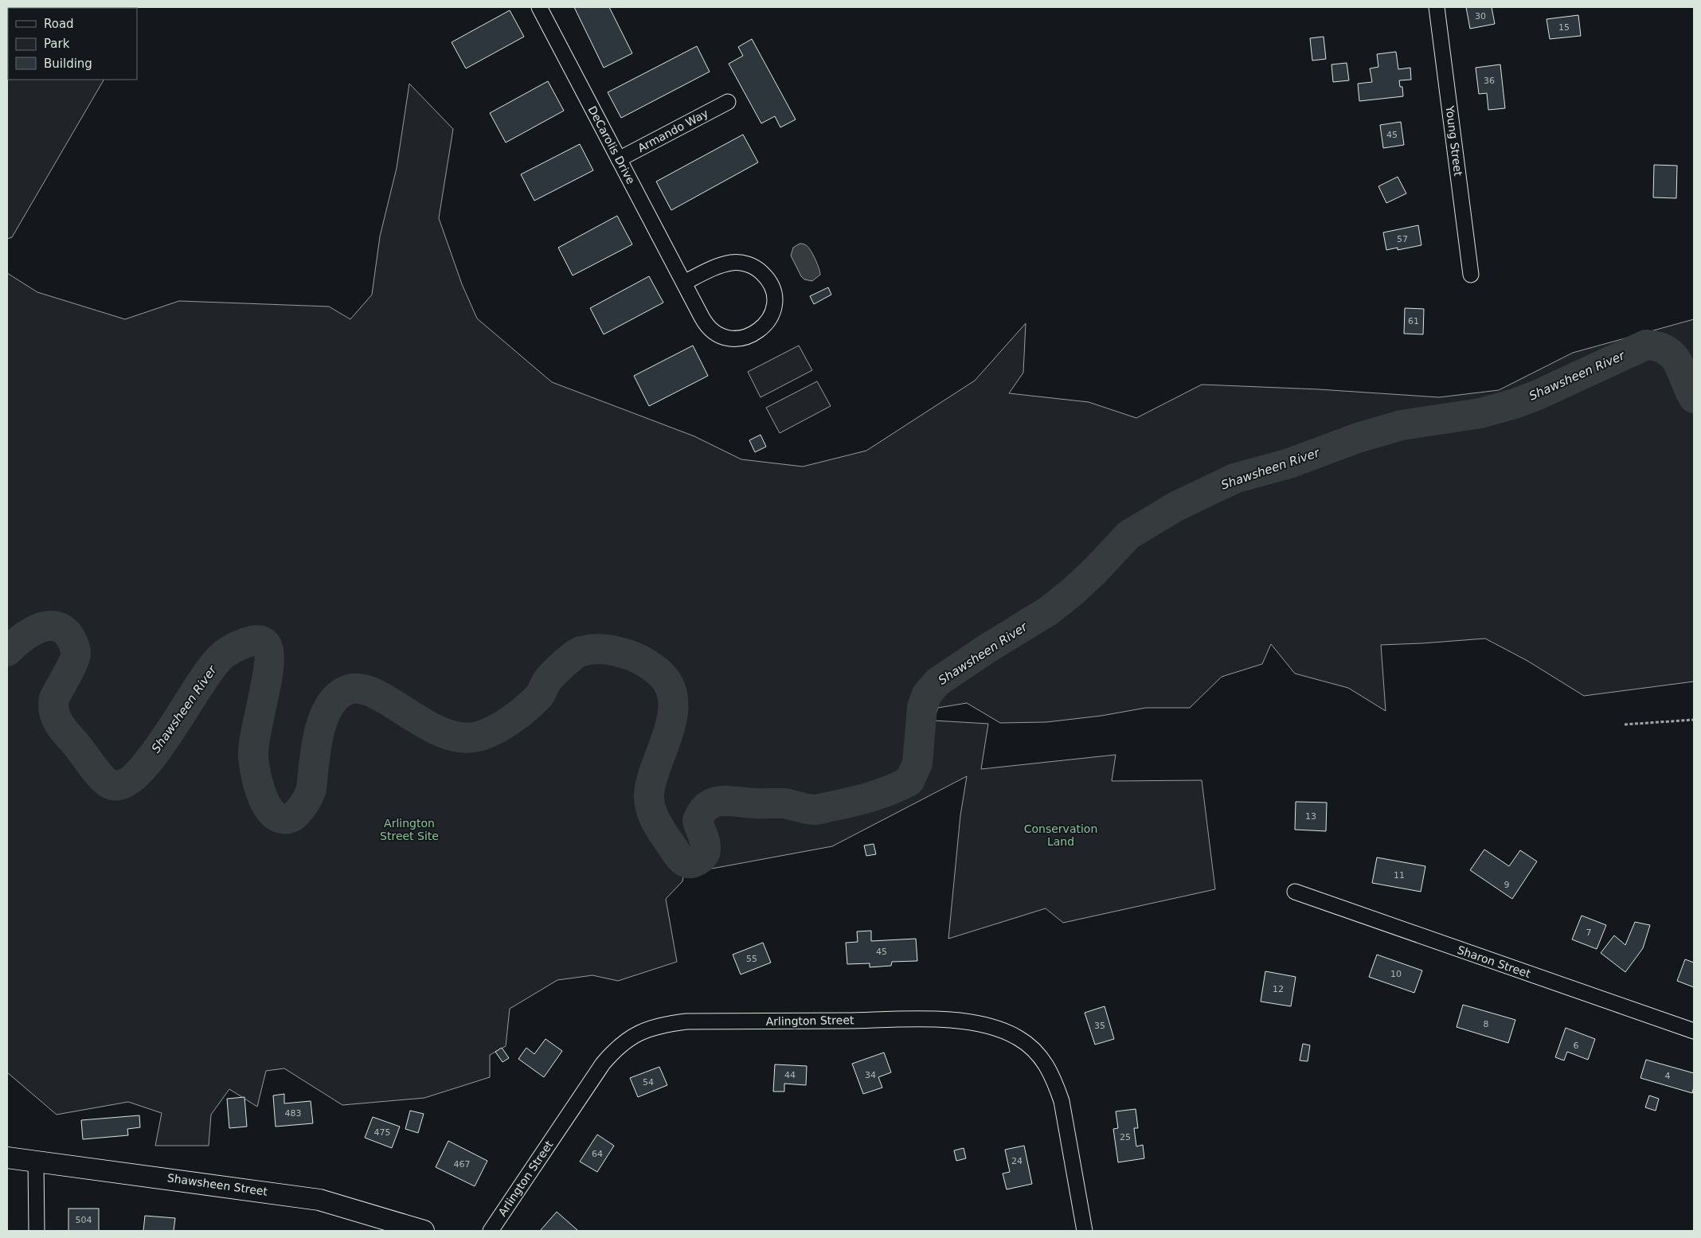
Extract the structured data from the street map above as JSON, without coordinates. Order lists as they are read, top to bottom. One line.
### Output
{"streets":{"main road":["Shawsheen Street"],"street":["Armando Way","Young Street","DeCarolis Drive","Sharon Street","Arlington Street"]},"crossings":[["Armando Way","DeCarolis Drive"]],"water":["Shawsheen River"],"parks":["Arlington Street Site","Conservation Land"],"house_numbers":["30","15","36","45","57","61","13","11","9","7","45","55","10","12","8","35","6","44","34","4","54","483","475","25","64","24","467","504"],"legend":["Road","Park","Building"]}
